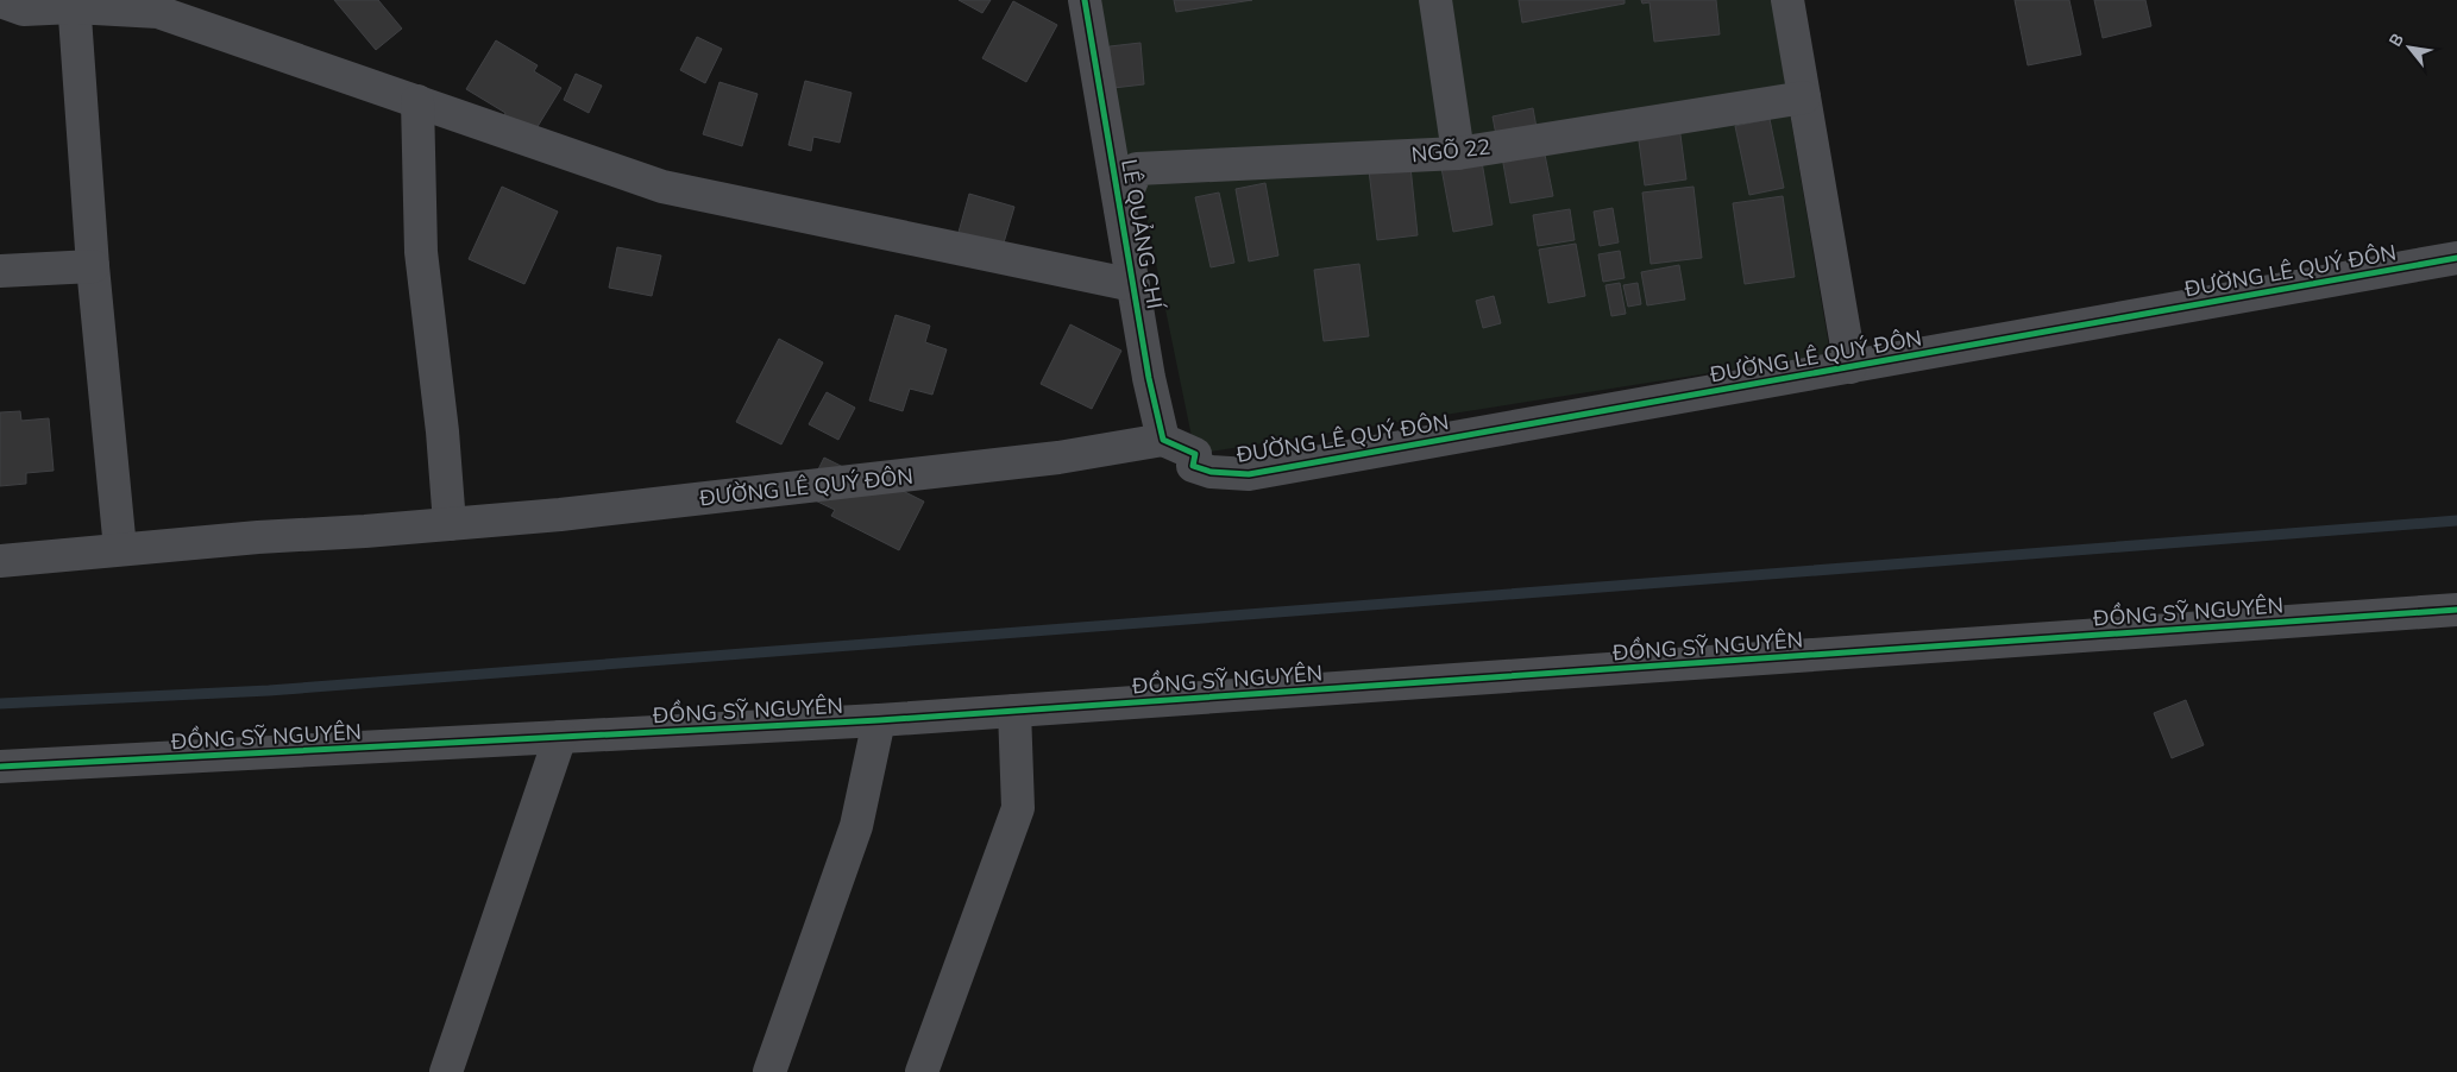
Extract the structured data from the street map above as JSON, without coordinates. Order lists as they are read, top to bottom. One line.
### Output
{"streets":{"street":["NGÕ 22","LÊ QUẢNG CHÍ","ĐƯỜNG LÊ QUÝ ĐÔN","ĐỒNG SỸ NGUYÊN"]},"crossings":[["NGÕ 22","LÊ QUẢNG CHÍ"],["LÊ QUẢNG CHÍ","ĐƯỜNG LÊ QUÝ ĐÔN"]],"north":"top left"}
